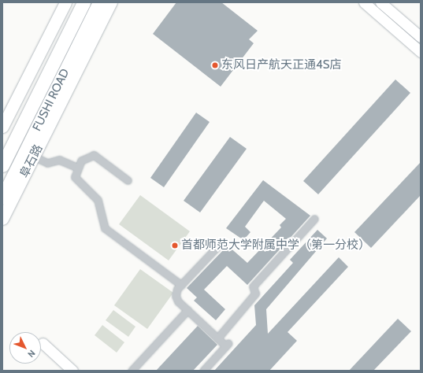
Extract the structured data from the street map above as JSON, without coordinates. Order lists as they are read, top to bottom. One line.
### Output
{"streets":{"highway":["FUSHI ROAD"],"main road":["阜石路"]},"places":["东风日产航天正通4S店","首都师范大学附属中学（第一分校）"],"north":"bottom right"}
